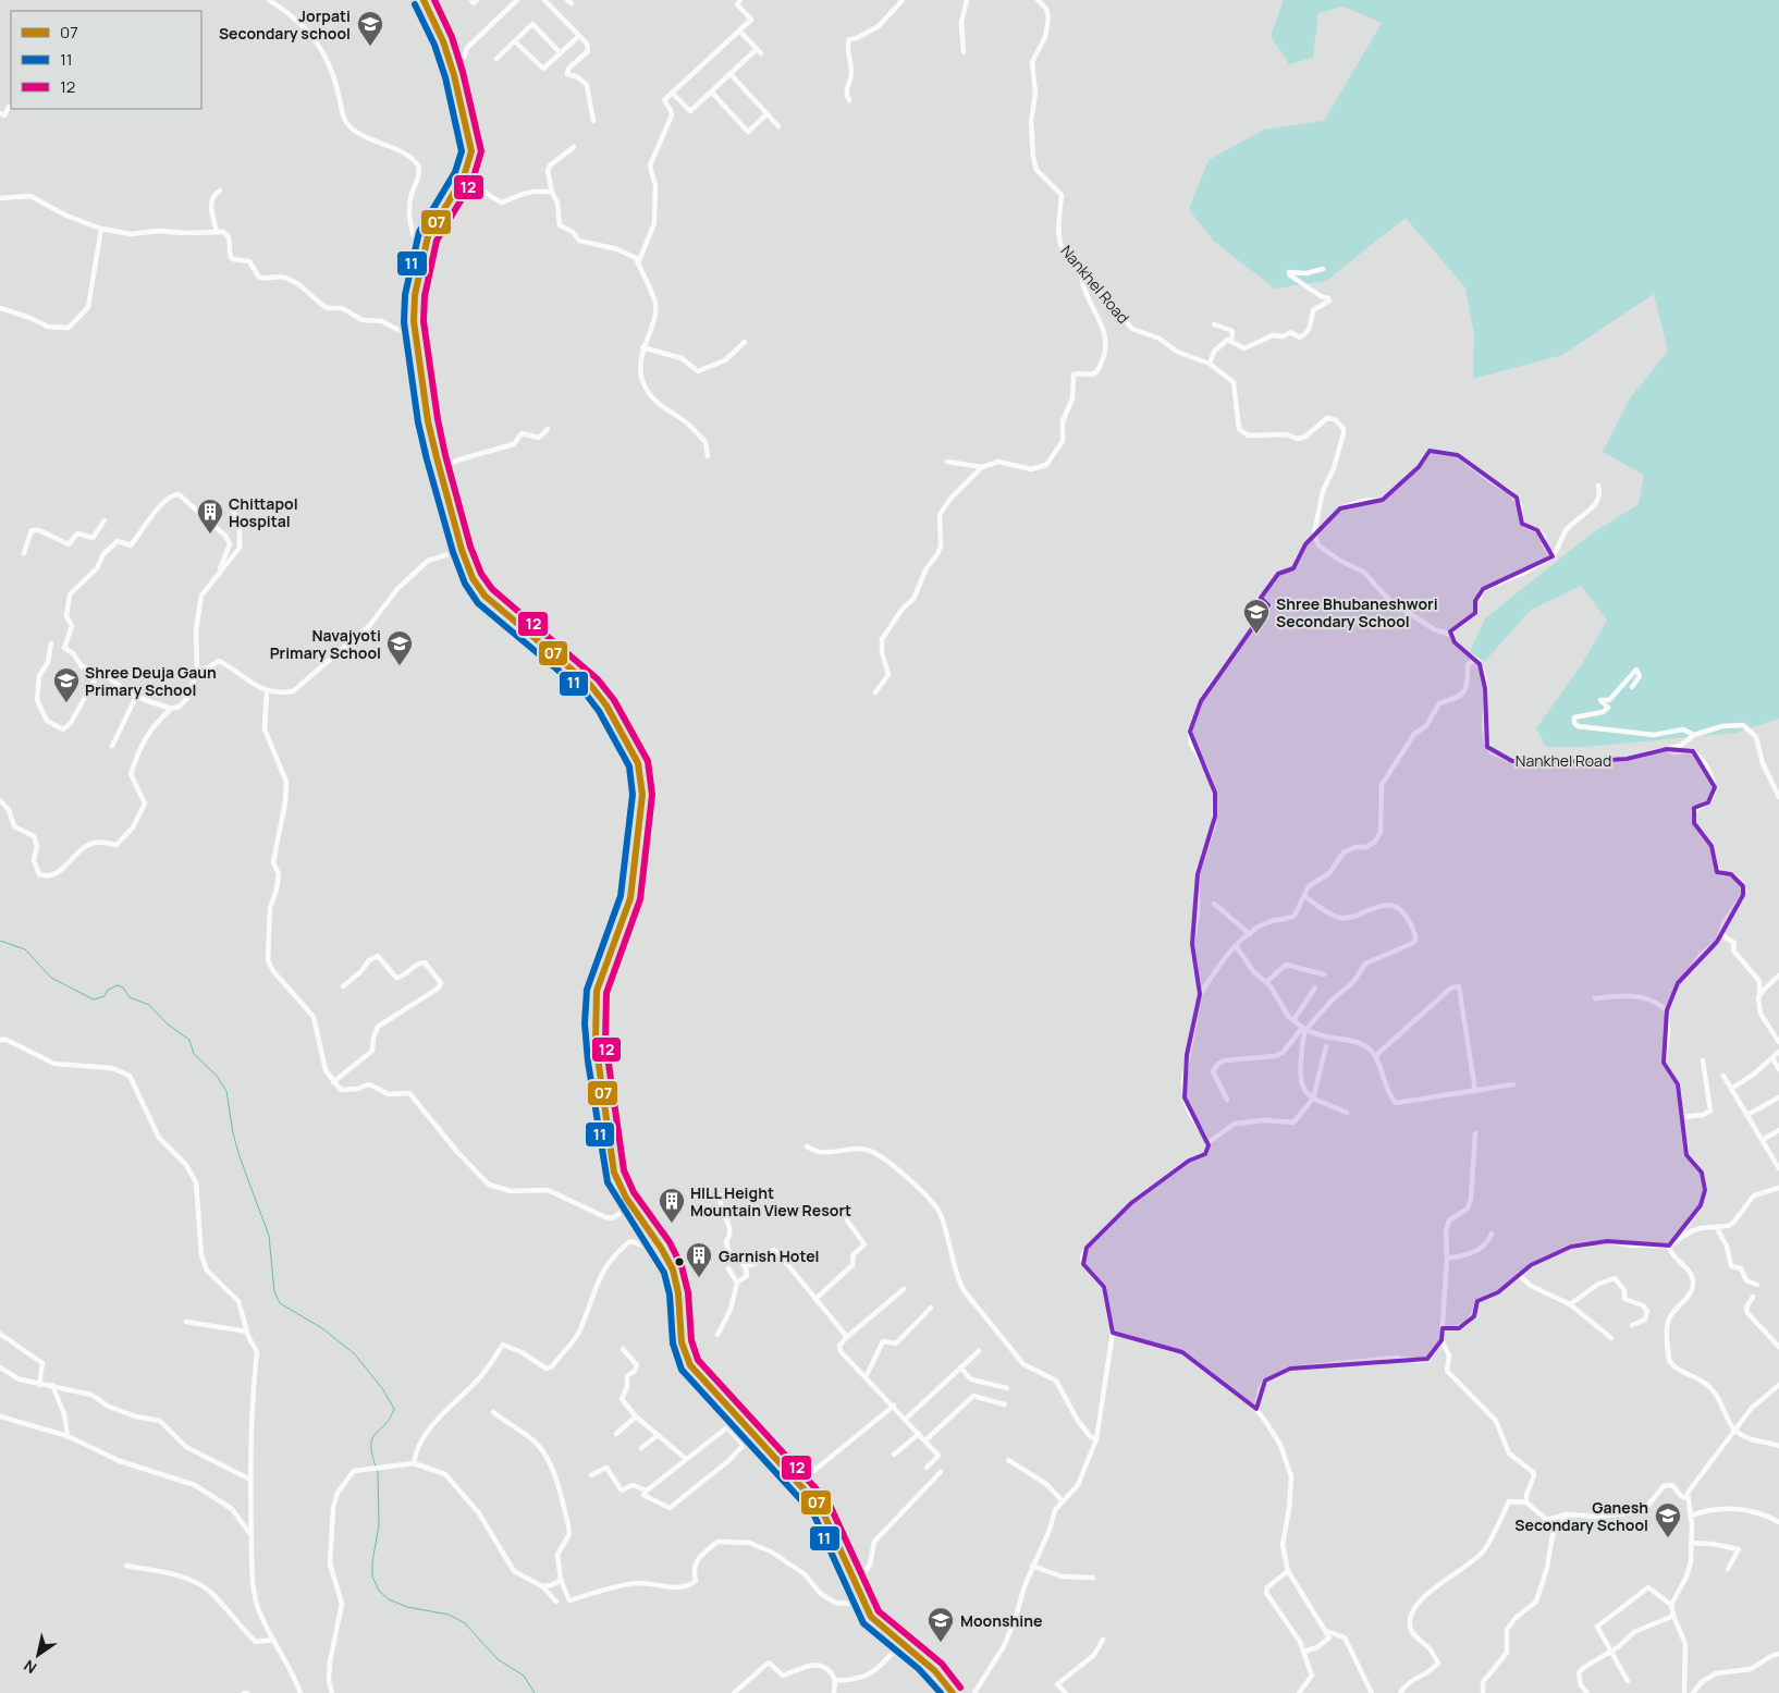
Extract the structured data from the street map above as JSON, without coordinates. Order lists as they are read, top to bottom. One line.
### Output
{"streets":{"street":["Nankhel Road"]},"places":{"school or university":["Jorpati Secondary school","Shree Bhubaneshwori Secondary School","Navajyoti Primary School","Shree Deuja Gaun Primary School","Ganesh Secondary School","Moonshine"],"building":["Chittapol Hospital","HILL Height Mountain View Resort","Garnish Hotel"]},"lines":["transit line 07","transit line 12","transit line 11"],"legend":["07","11","12"],"north":"bottom left"}
